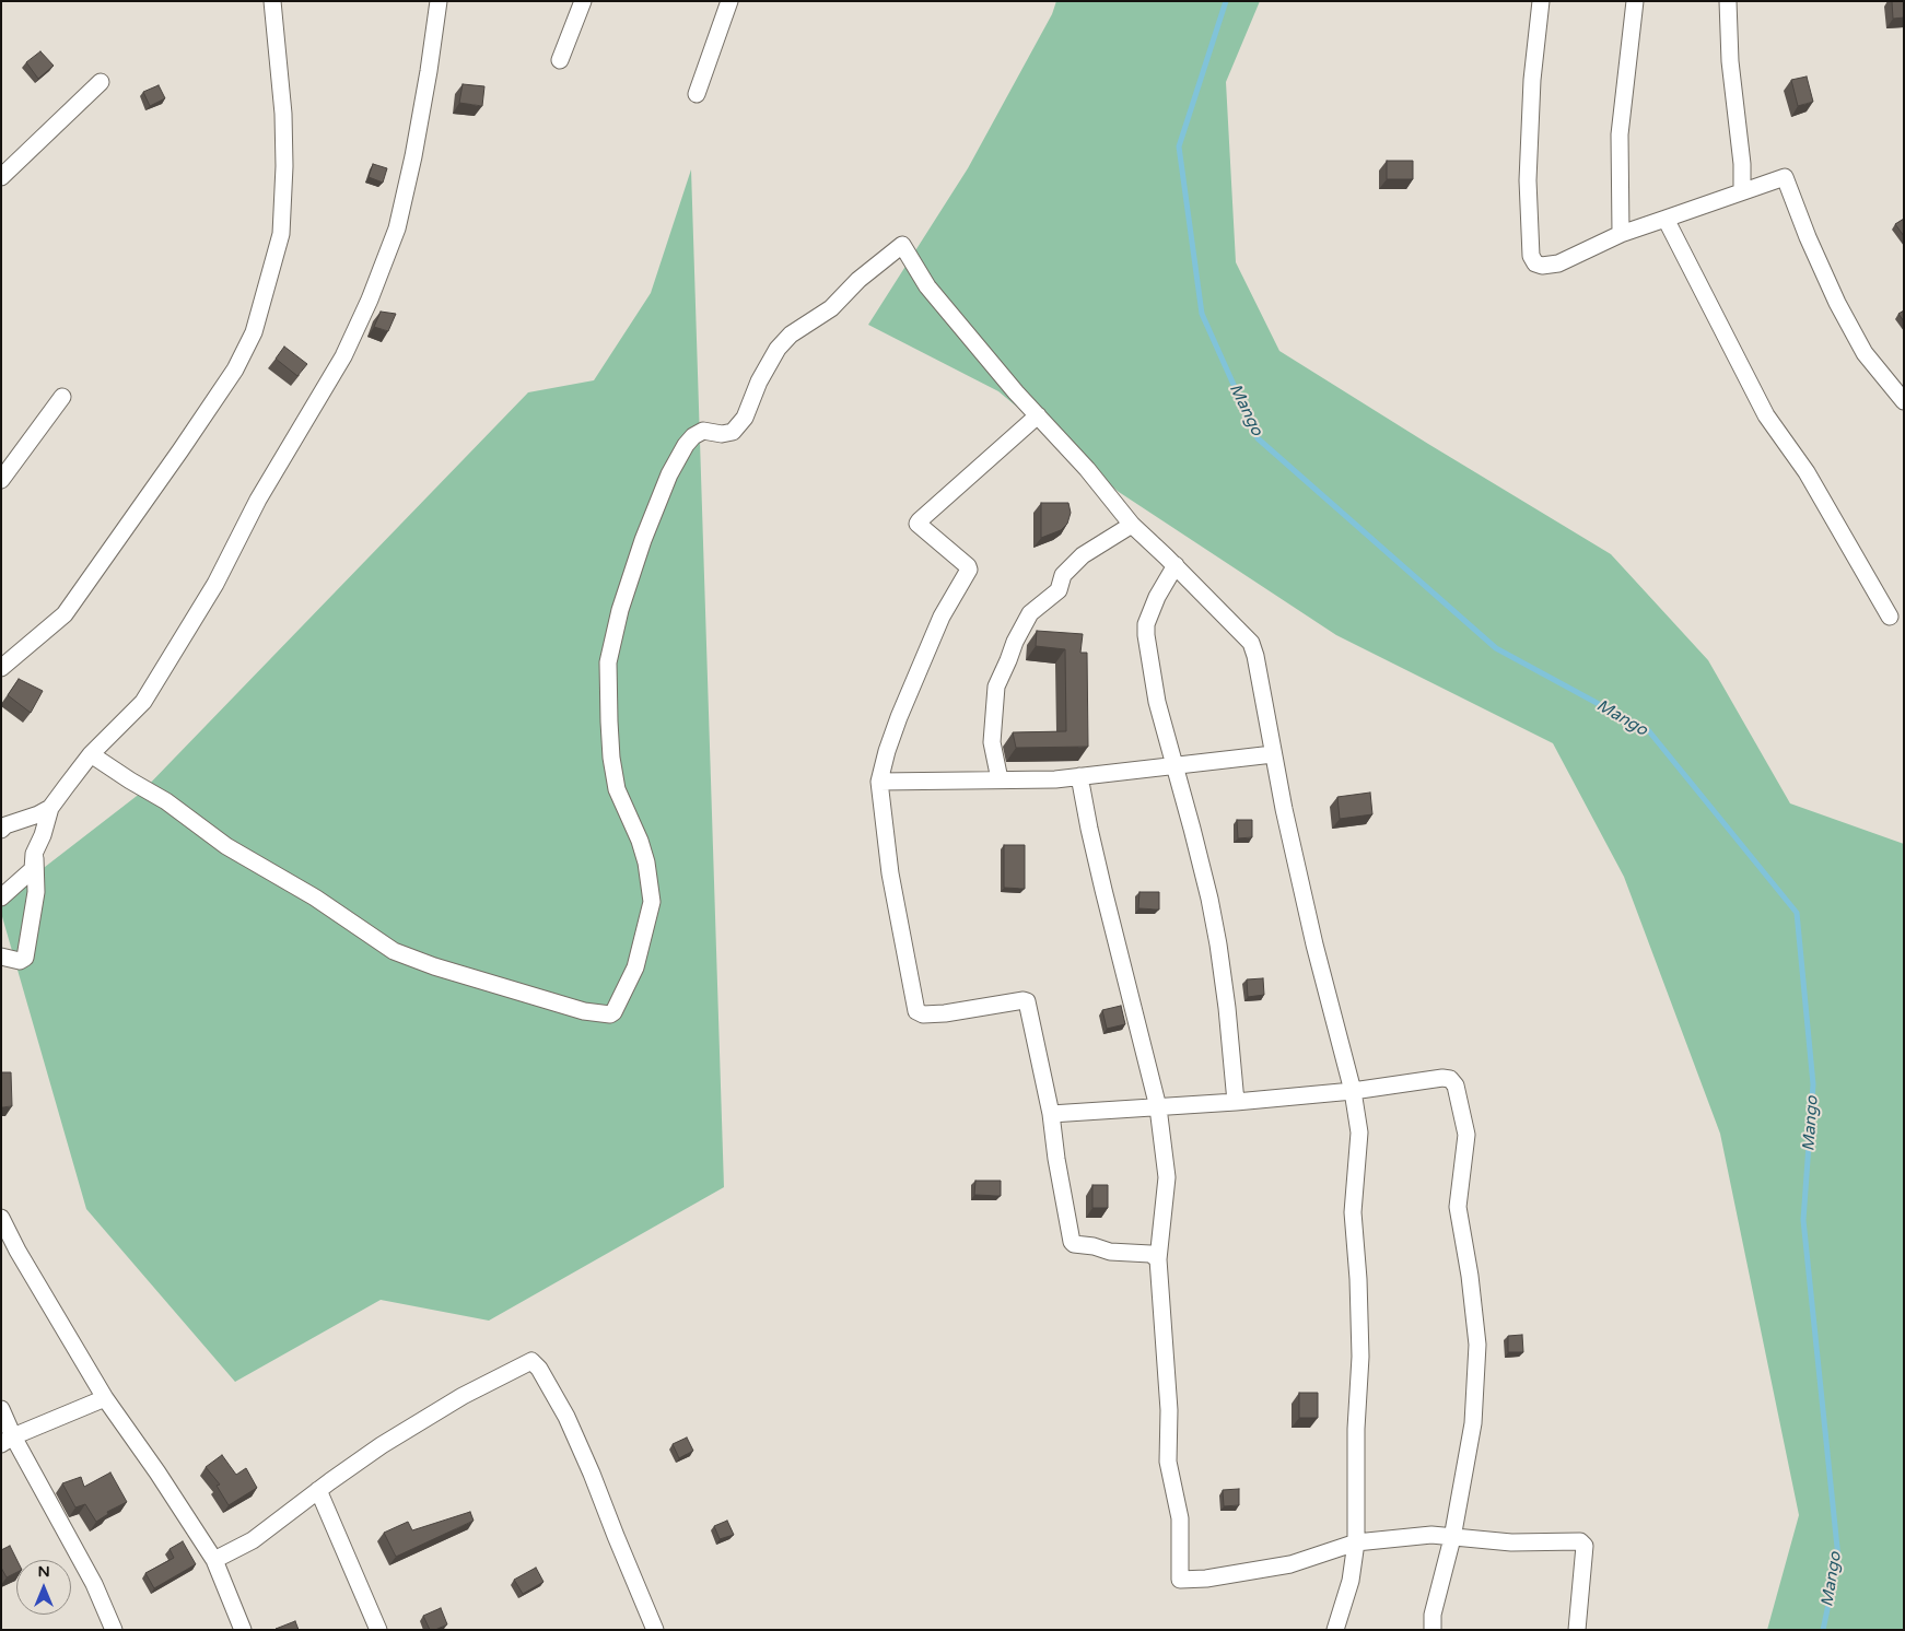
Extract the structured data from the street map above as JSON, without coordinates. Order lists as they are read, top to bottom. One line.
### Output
{"water":["Mango"],"north":"top"}
